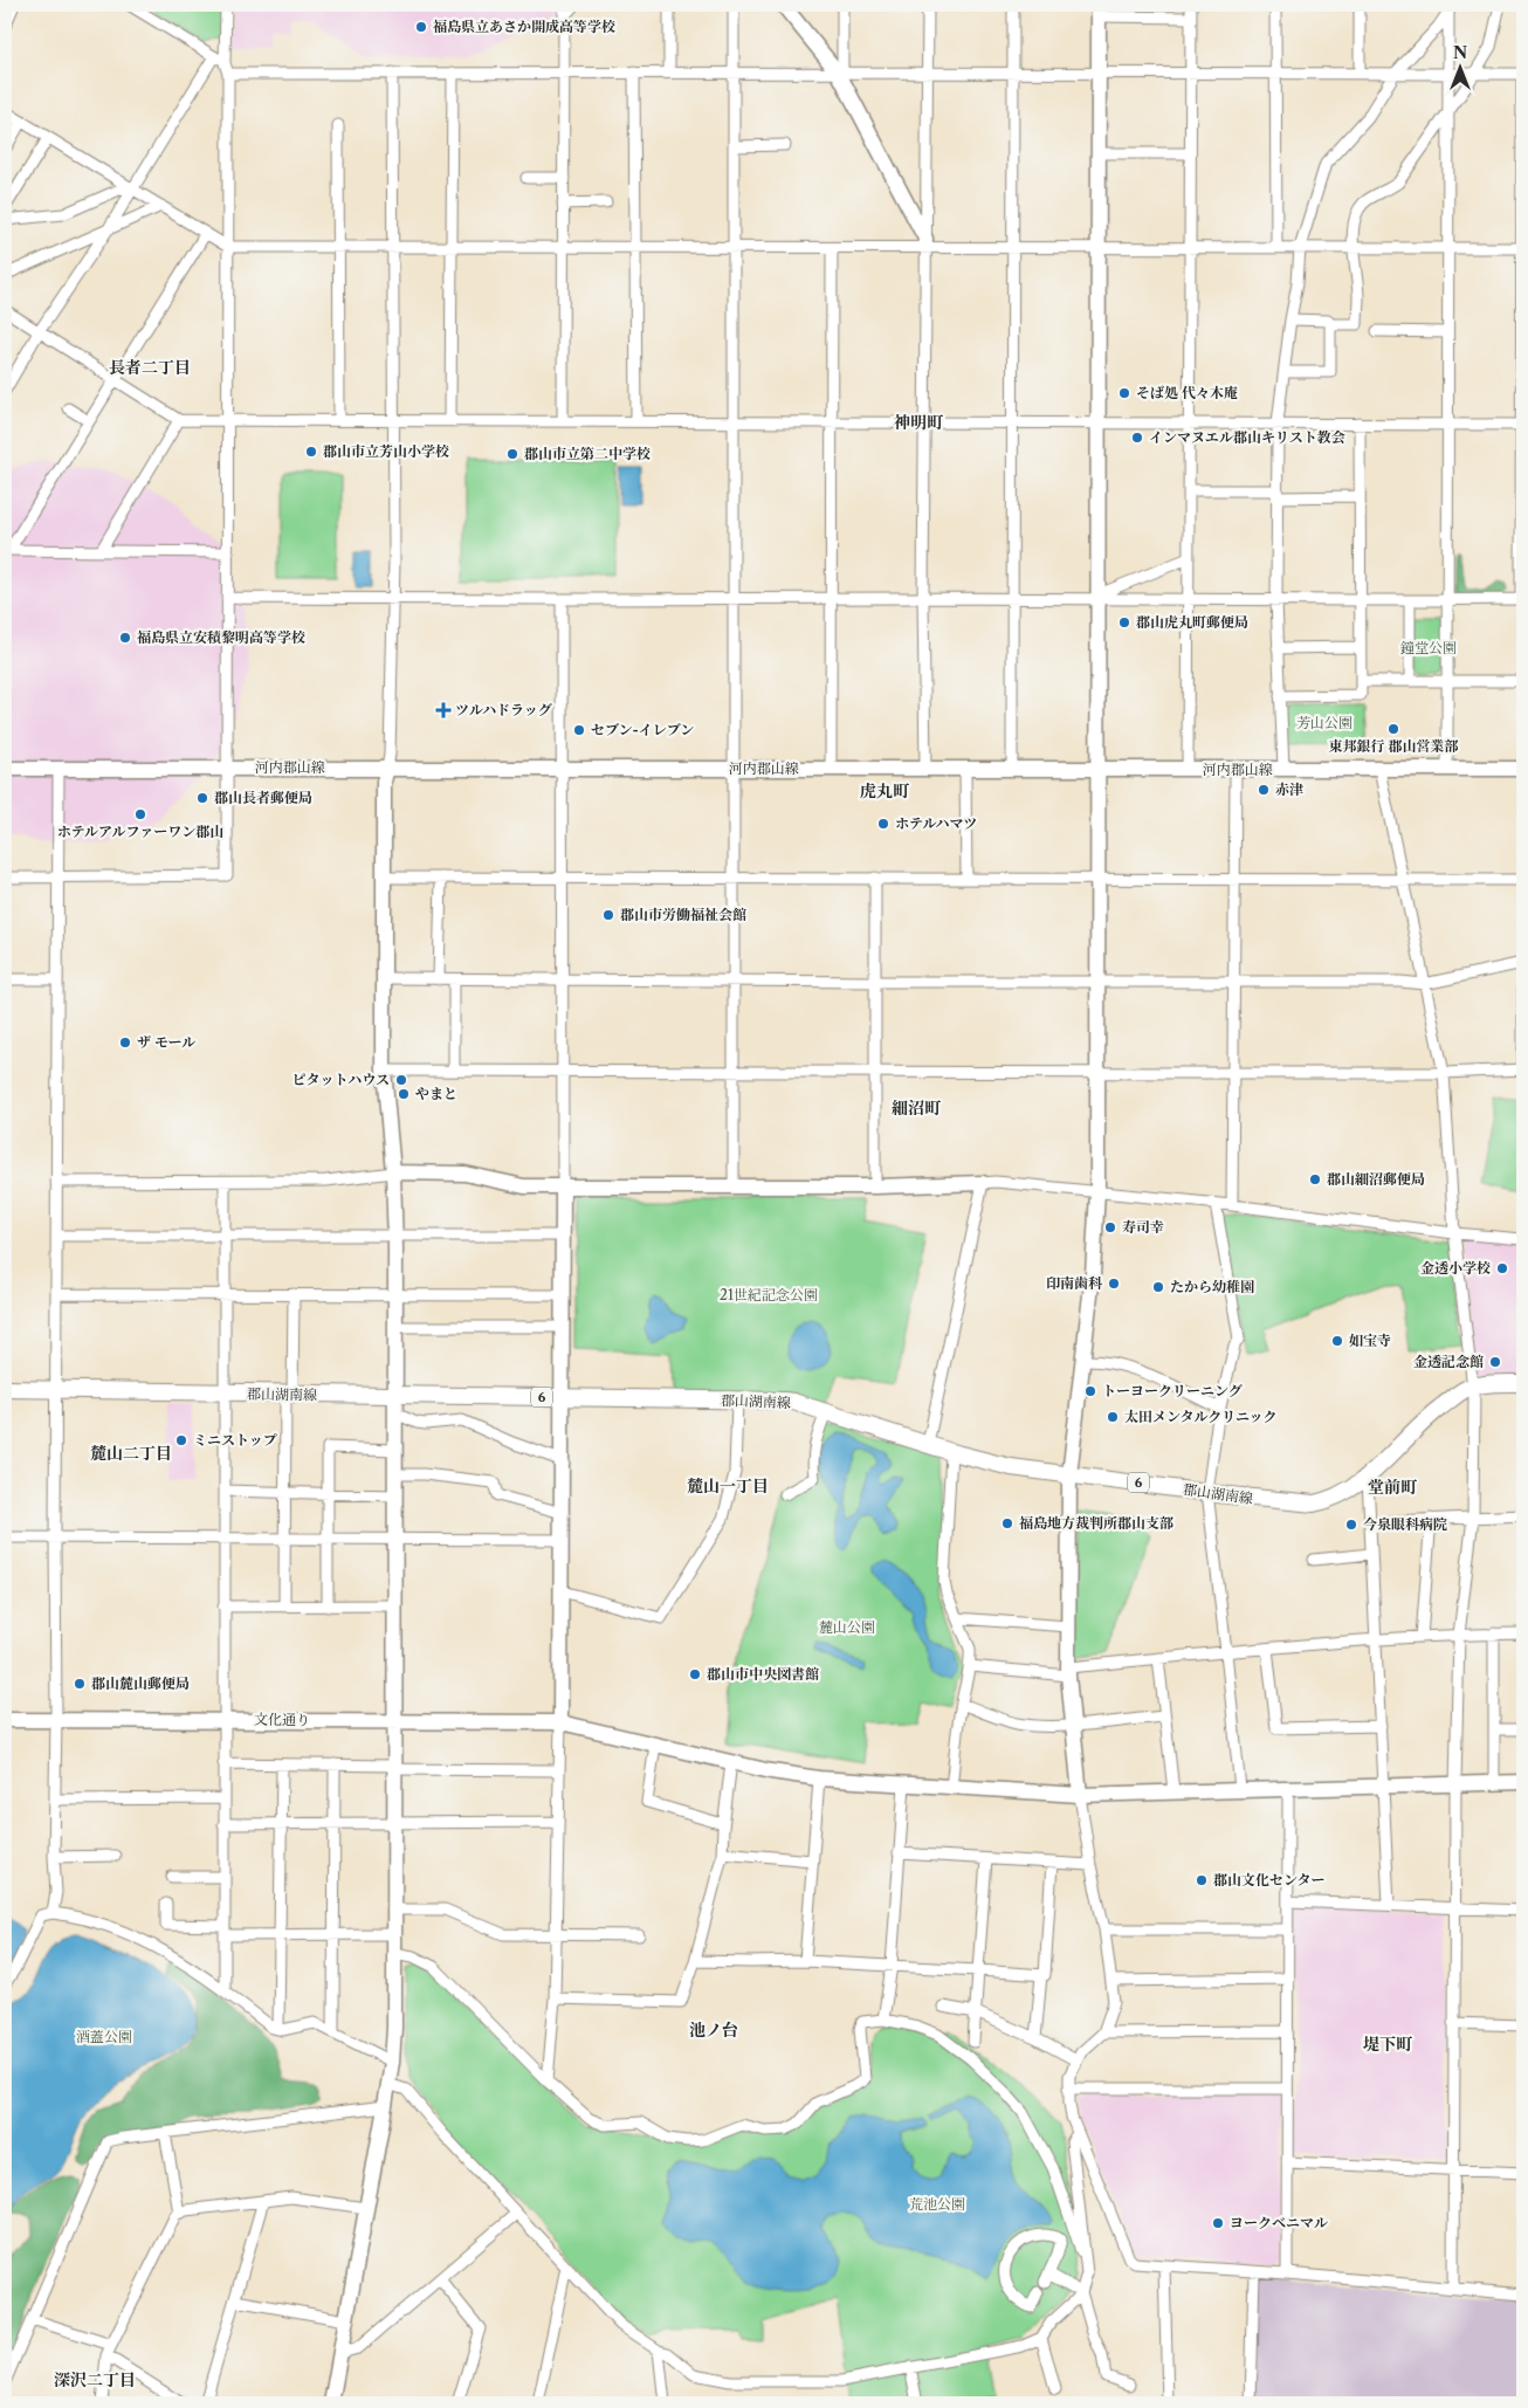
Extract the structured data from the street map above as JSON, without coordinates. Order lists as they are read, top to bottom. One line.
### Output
{"streets":{"main road":["郡山湖南線","6"],"street":["河内郡山線","文化通り"]},"districts":["長者二丁目","神明町","虎丸町","細沼町","麓山二丁目","麓山一丁目","堂前町","池ノ台","堤下町","深沢二丁目"],"parks":["鐘堂公園","芳山公園","21世紀記念公園","麓山公園","酒蓋公園","荒池公園"],"places":{"other":["福島県立あさか開成高等学校","そば処 代々木庵","インマヌエル郡山キリスト教会","郡山市立芳山小学校","郡山市立第二中学校","郡山虎丸町郵便局","福島県立安積黎明高等学校","東邦銀行 郡山営業部","セブン-イレブン","赤津","郡山長者郵便局","ホテルアルファーワン郡山","ホテルハマツ","郡山市労働福祉会館","ザ モール","ピタットハウス","やまと","郡山細沼郵便局","寿司幸","金透小学校","印南歯科","たから幼稚園","如宝寺","金透記念館","トーヨークリーニング","太田メンタルクリニック","ミニストップ","福島地方裁判所郡山支部","今泉眼科病院","郡山市中央図書館","郡山麓山郵便局","郡山文化センター","ヨークベニマル"],"health":["ツルハドラッグ"]},"north":"top"}
